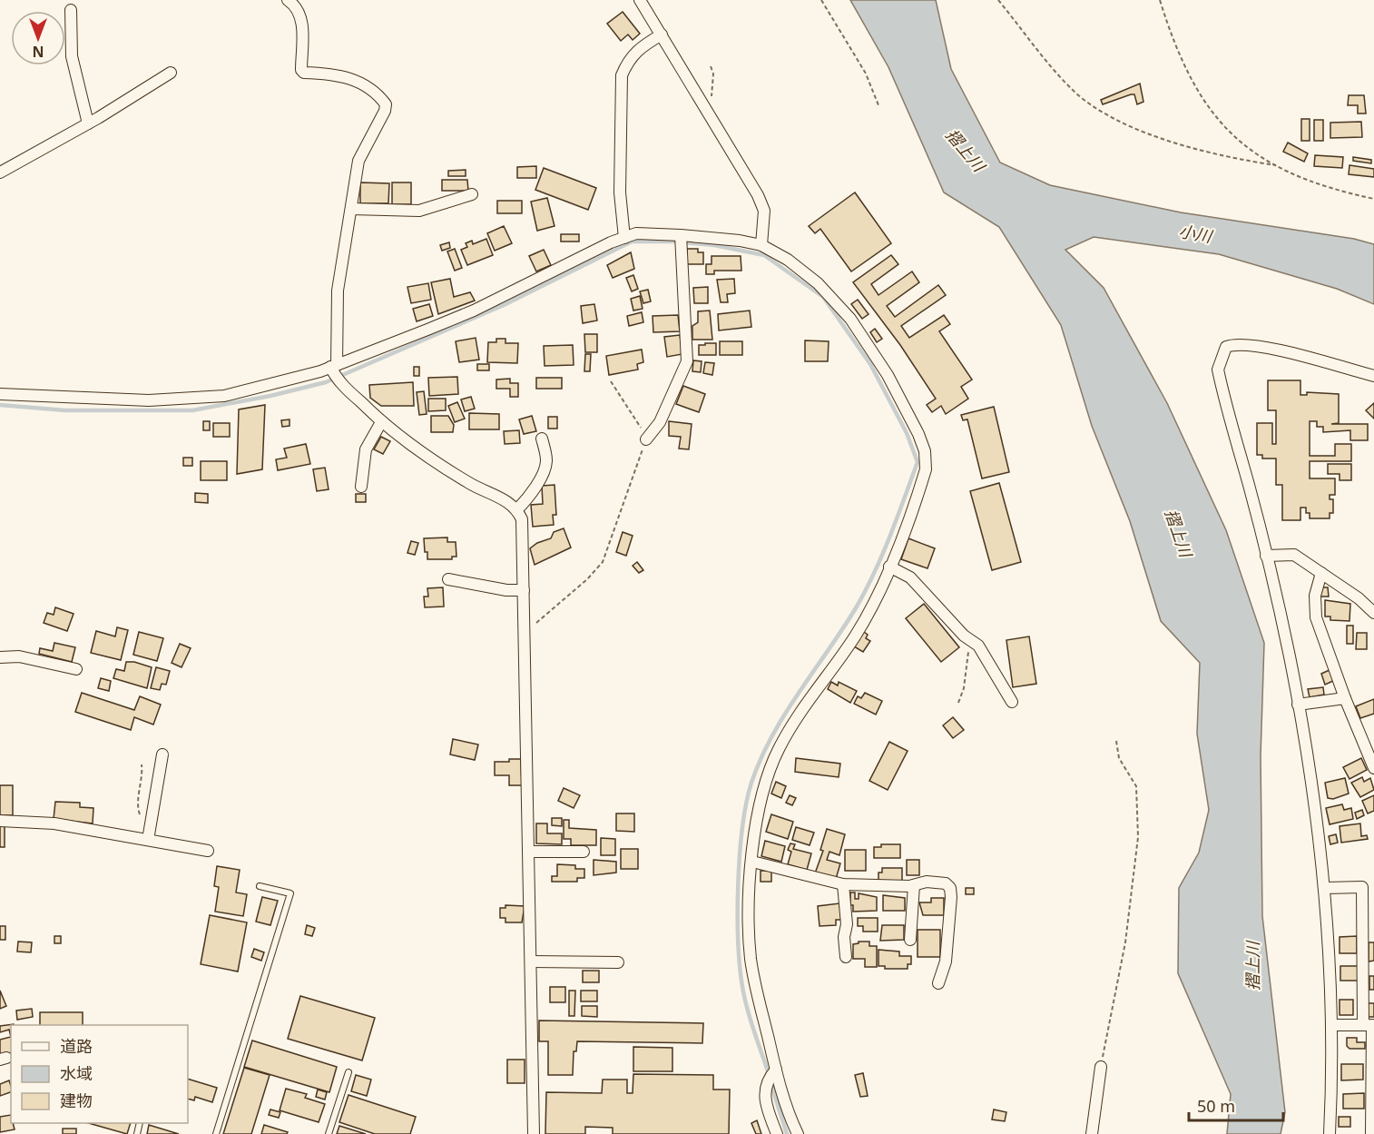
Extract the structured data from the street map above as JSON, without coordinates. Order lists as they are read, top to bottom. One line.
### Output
{"water":["摺上川","小川"],"legend":["道路","水域","建物"],"scale_bar":"50 m","north":"bottom"}
